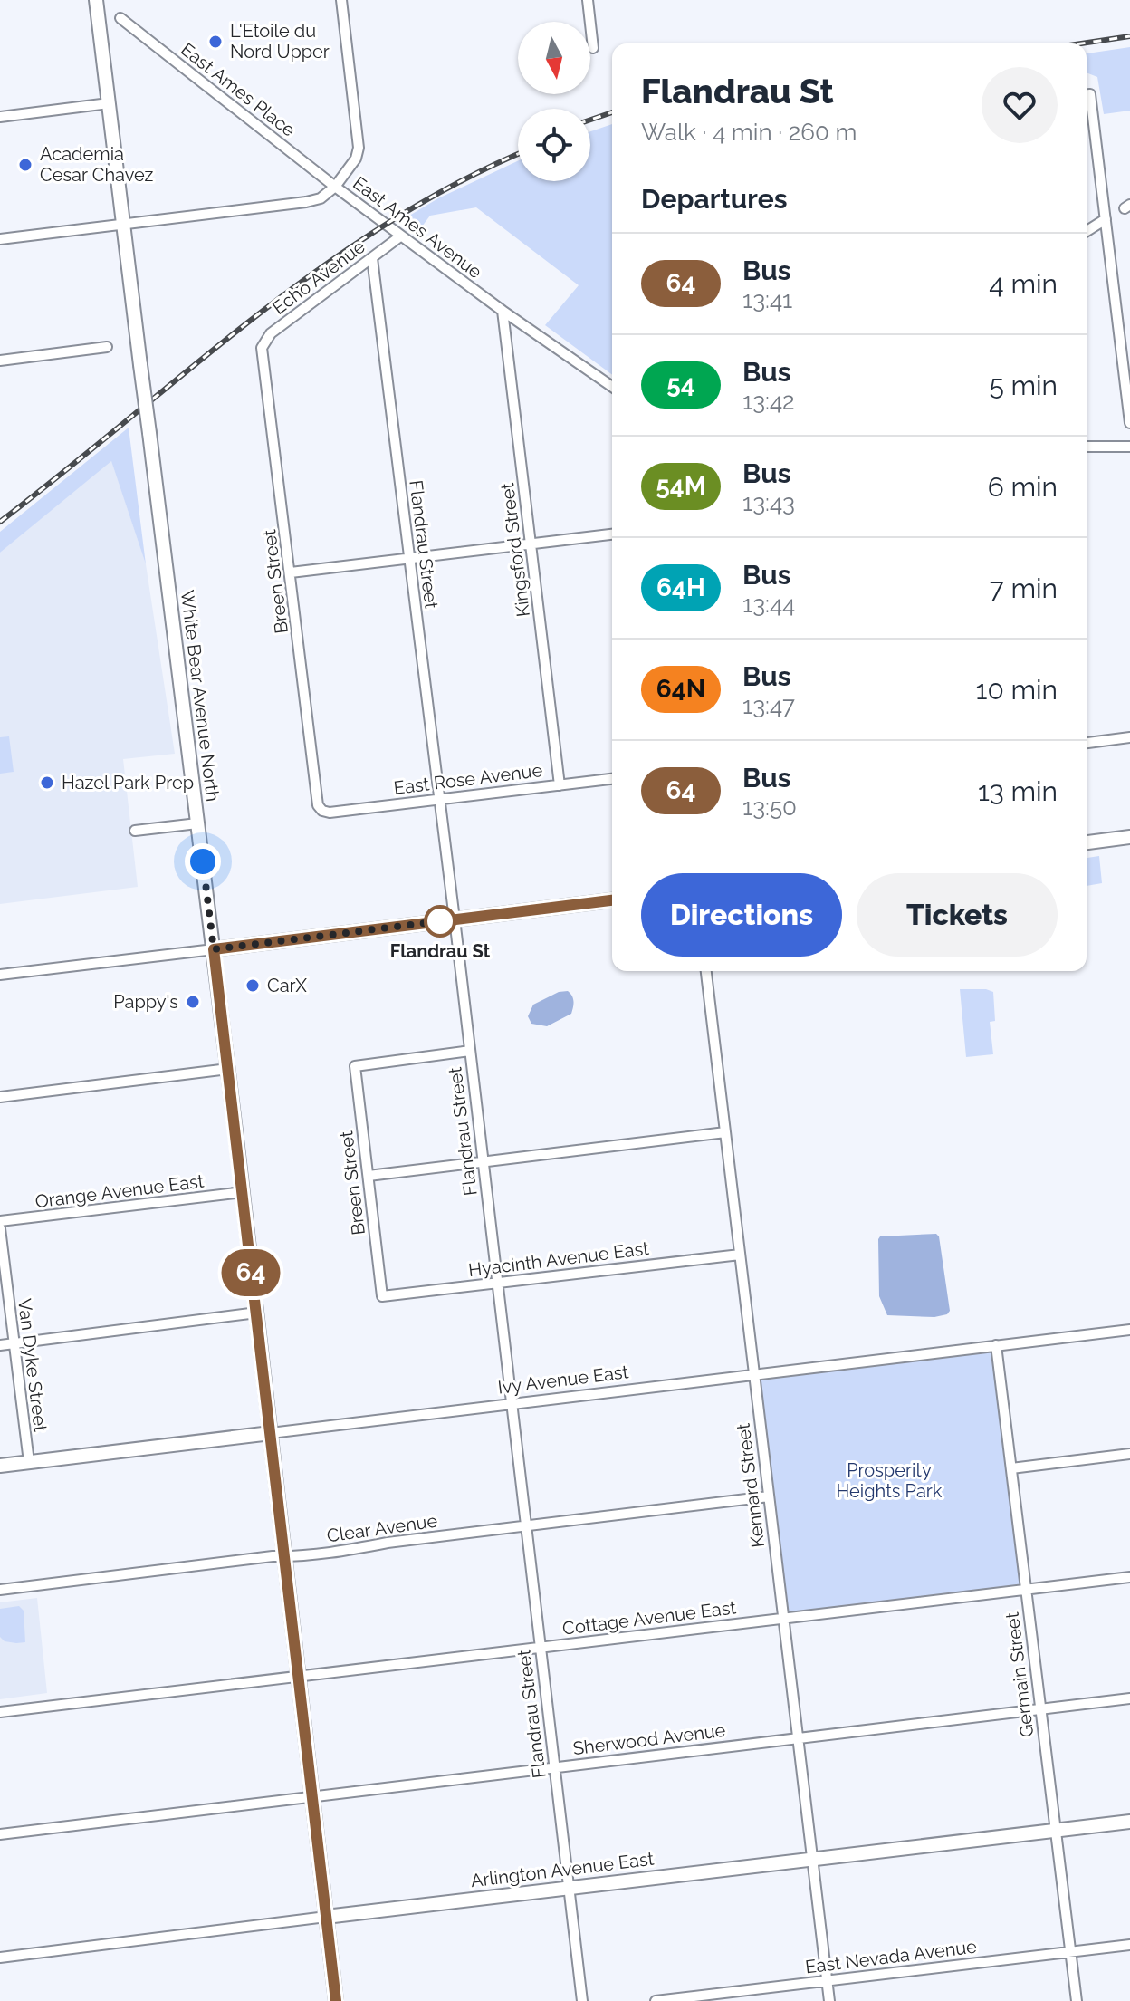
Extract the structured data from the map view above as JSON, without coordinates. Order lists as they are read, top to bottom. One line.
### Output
{"streets":{"main road":["White Bear Avenue North","Ivy Avenue East","Arlington Avenue East"],"street":["East Ames Place","East Ames Avenue","Echo Avenue","Flandrau Street","Kingsford Street","Breen Street","East Rose Avenue","Orange Avenue East","Hyacinth Avenue East","Van Dyke Street","Kennard Street","Clear Avenue","Cottage Avenue East","Germain Street","Sherwood Avenue","East Nevada Avenue"]},"crossings":[["East Ames Place","East Ames Avenue"],["East Ames Avenue","Echo Avenue"],["East Ames Avenue","Kingsford Street"],["East Ames Avenue","White Bear Avenue North"],["Echo Avenue","Flandrau Street"],["Echo Avenue","Breen Street"],["Flandrau Street","Breen Street"],["Flandrau Street","East Rose Avenue"],["Flandrau Street","Hyacinth Avenue East"],["Flandrau Street","Ivy Avenue East"],["Flandrau Street","Clear Avenue"],["Flandrau Street","Cottage Avenue East"],["Flandrau Street","Sherwood Avenue"],["Flandrau Street","Arlington Avenue East"],["Kingsford Street","East Rose Avenue"],["Breen Street","East Rose Avenue"],["Breen Street","Hyacinth Avenue East"],["White Bear Avenue North","Orange Avenue East"],["White Bear Avenue North","Ivy Avenue East"],["White Bear Avenue North","Clear Avenue"],["White Bear Avenue North","Cottage Avenue East"],["White Bear Avenue North","Sherwood Avenue"],["White Bear Avenue North","Arlington Avenue East"],["Hyacinth Avenue East","Kennard Street"],["Van Dyke Street","Ivy Avenue East"],["Ivy Avenue East","Kennard Street"],["Ivy Avenue East","Germain Street"],["Kennard Street","Clear Avenue"],["Kennard Street","Cottage Avenue East"],["Kennard Street","Sherwood Avenue"],["Kennard Street","Arlington Avenue East"],["Kennard Street","East Nevada Avenue"],["Cottage Avenue East","Germain Street"],["Germain Street","Sherwood Avenue"],["Germain Street","Arlington Avenue East"],["Germain Street","East Nevada Avenue"]],"parks":["Prosperity Heights Park"],"places":["L'Etoile du Nord Upper","Academia Cesar Chavez","Hazel Park Prep","Flandrau St","CarX","Pappy's"],"lines":["bus line 64"],"north":"bottom","page":{"on_map":"64","heading":[["Flandrau St","Walk · 4 min · 260 m"],"Departures"],"list":[{"mark":"64","name":"Bus","note":"13:41","value":"4 min"},{"mark":"54","name":"Bus","note":"13:42","value":"5 min"},{"mark":"54M","name":"Bus","note":"13:43","value":"6 min"},{"mark":"64H","name":"Bus","note":"13:44","value":"7 min"},{"mark":"64N","name":"Bus","note":"13:47","value":"10 min"},{"mark":"64","name":"Bus","note":"13:50","value":"13 min"}],"buttons":["Directions","Tickets"]}}
